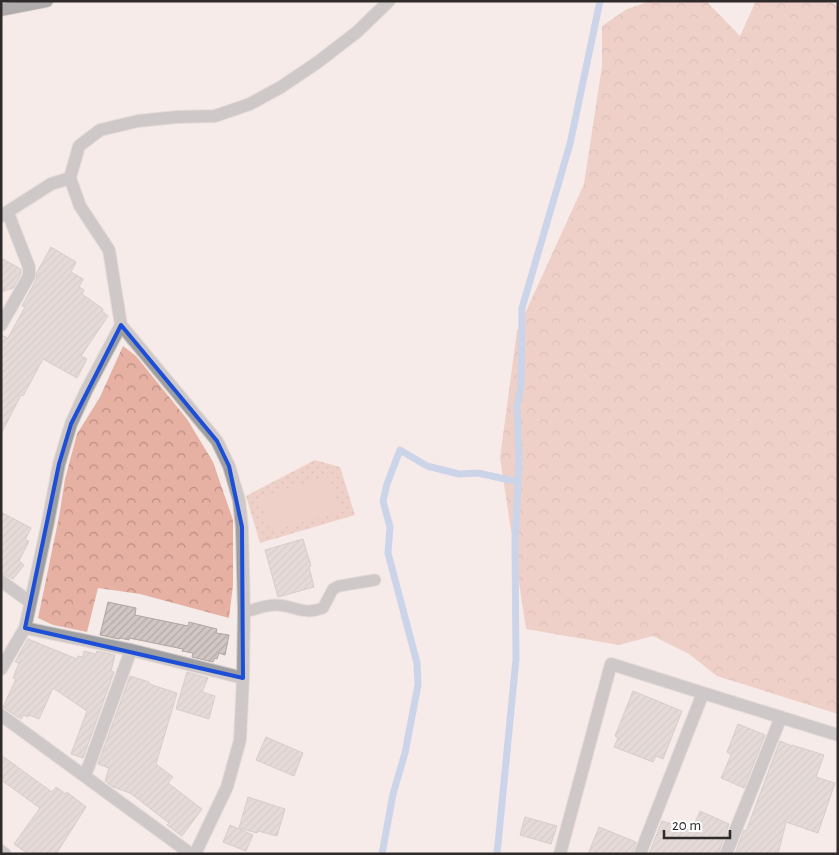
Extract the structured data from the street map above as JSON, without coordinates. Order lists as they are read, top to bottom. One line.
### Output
{"scale_bar":"20 m"}
